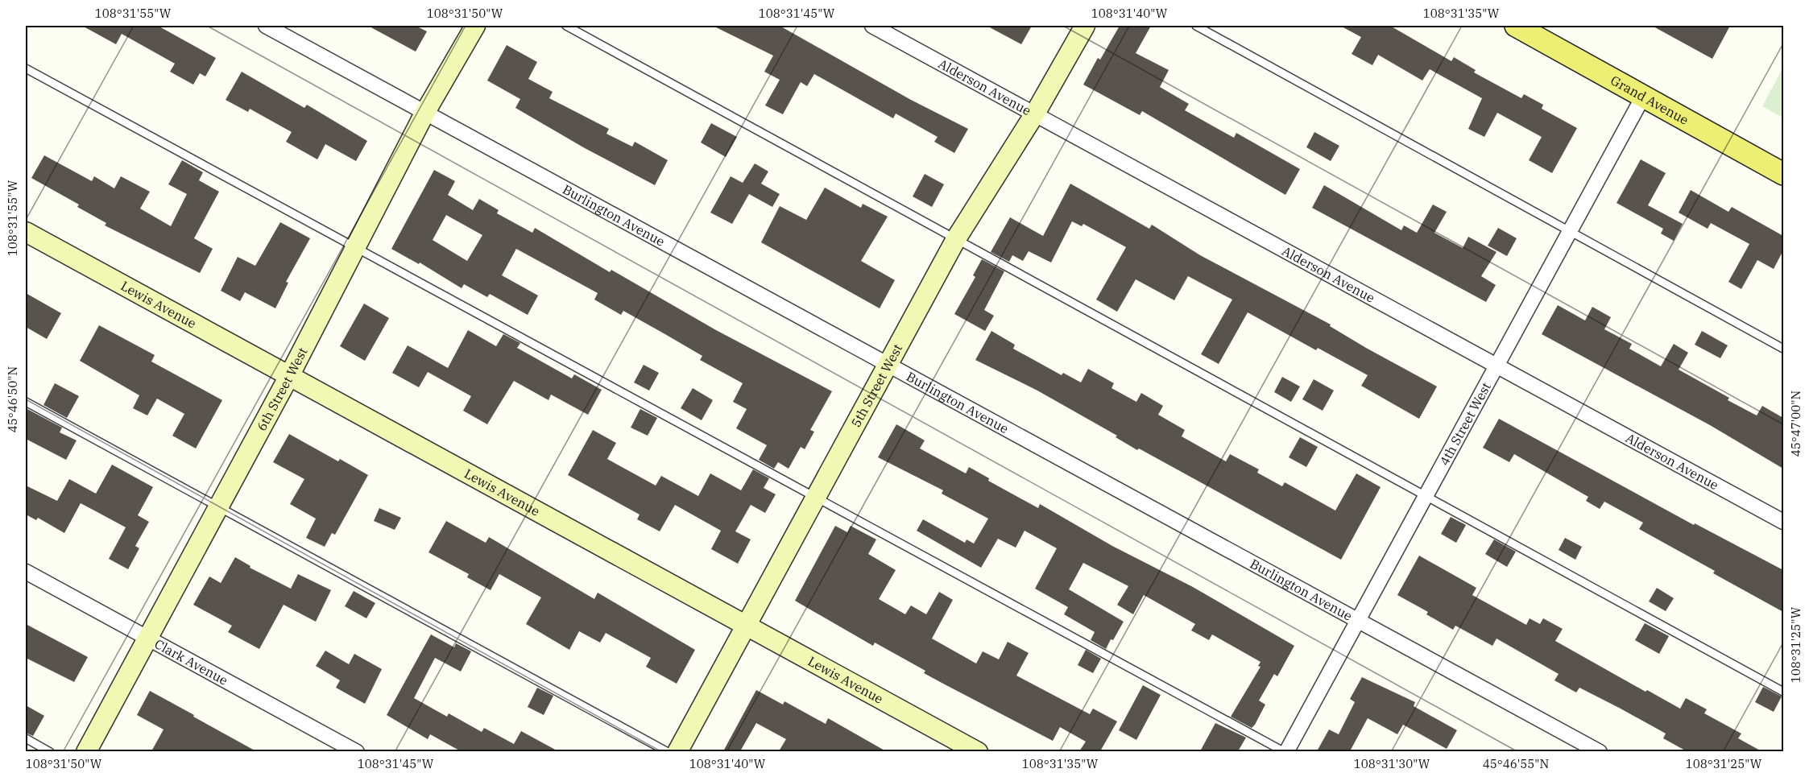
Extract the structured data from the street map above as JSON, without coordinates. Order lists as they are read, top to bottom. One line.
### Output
{"streets":{"main road":["Grand Avenue"],"street":["Alderson Avenue","Burlington Avenue","Lewis Avenue","5th Street West","6th Street West","4th Street West","Clark Avenue"]},"crossings":[["Alderson Avenue","5th Street West"],["Alderson Avenue","4th Street West"],["Grand Avenue","4th Street West"],["Burlington Avenue","5th Street West"],["Burlington Avenue","6th Street West"],["Burlington Avenue","4th Street West"],["Lewis Avenue","5th Street West"],["Lewis Avenue","6th Street West"],["6th Street West","Clark Avenue"]],"coordinates":["108°31'55\"W","108°31'50\"W","108°31'45\"W","108°31'40\"W","108°31'35\"W","45°46'50\"N","45°47'00\"N","108°31'25\"W","108°31'30\"W","45°46'55\"N"]}
